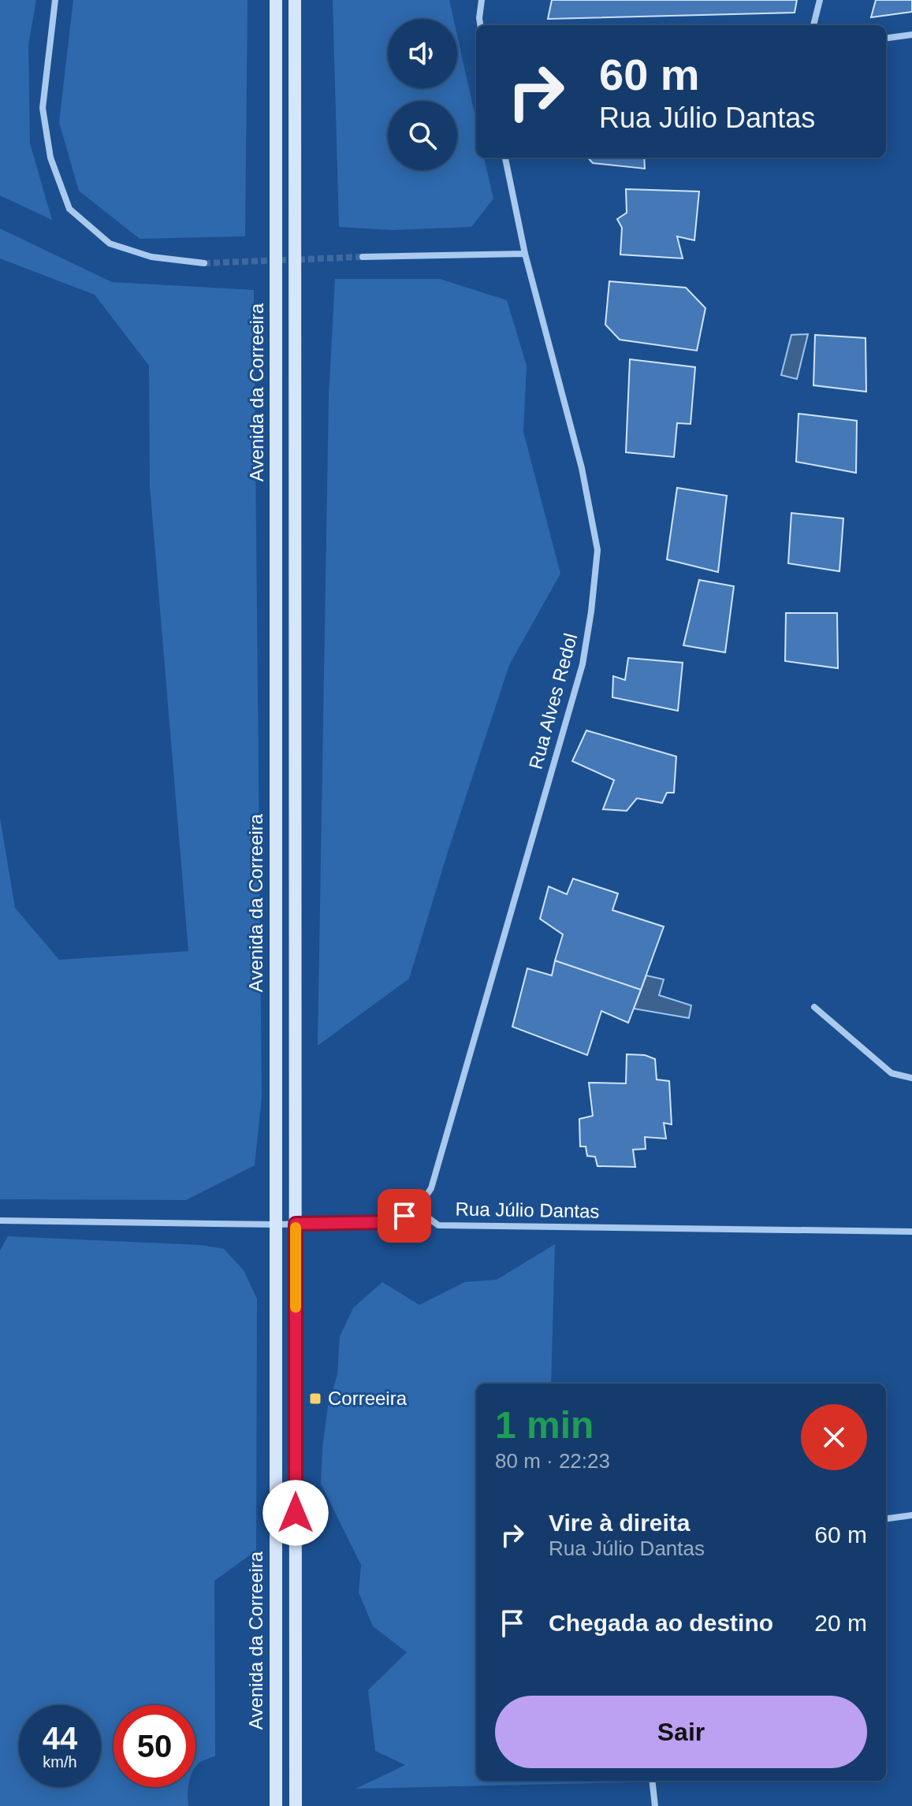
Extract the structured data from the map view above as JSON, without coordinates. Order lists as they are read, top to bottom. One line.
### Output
{"streets":{"main road":["Avenida da Correeira"],"street":["Rua Alves Redol","Rua Júlio Dantas"]},"crossings":[["Rua Alves Redol","Rua Júlio Dantas"]],"places":{"transit":["Correeira"]},"page":{"turn":["60 m","Rua Júlio Dantas"],"heading":["1 min","80 m · 22:23"],"list":[{"name":"Vire à direita","note":"Rua Júlio Dantas","value":"60 m"},{"name":"Chegada ao destino","value":"20 m"}],"buttons":"Sair","speed":"44 km/h","limit":"50"}}
